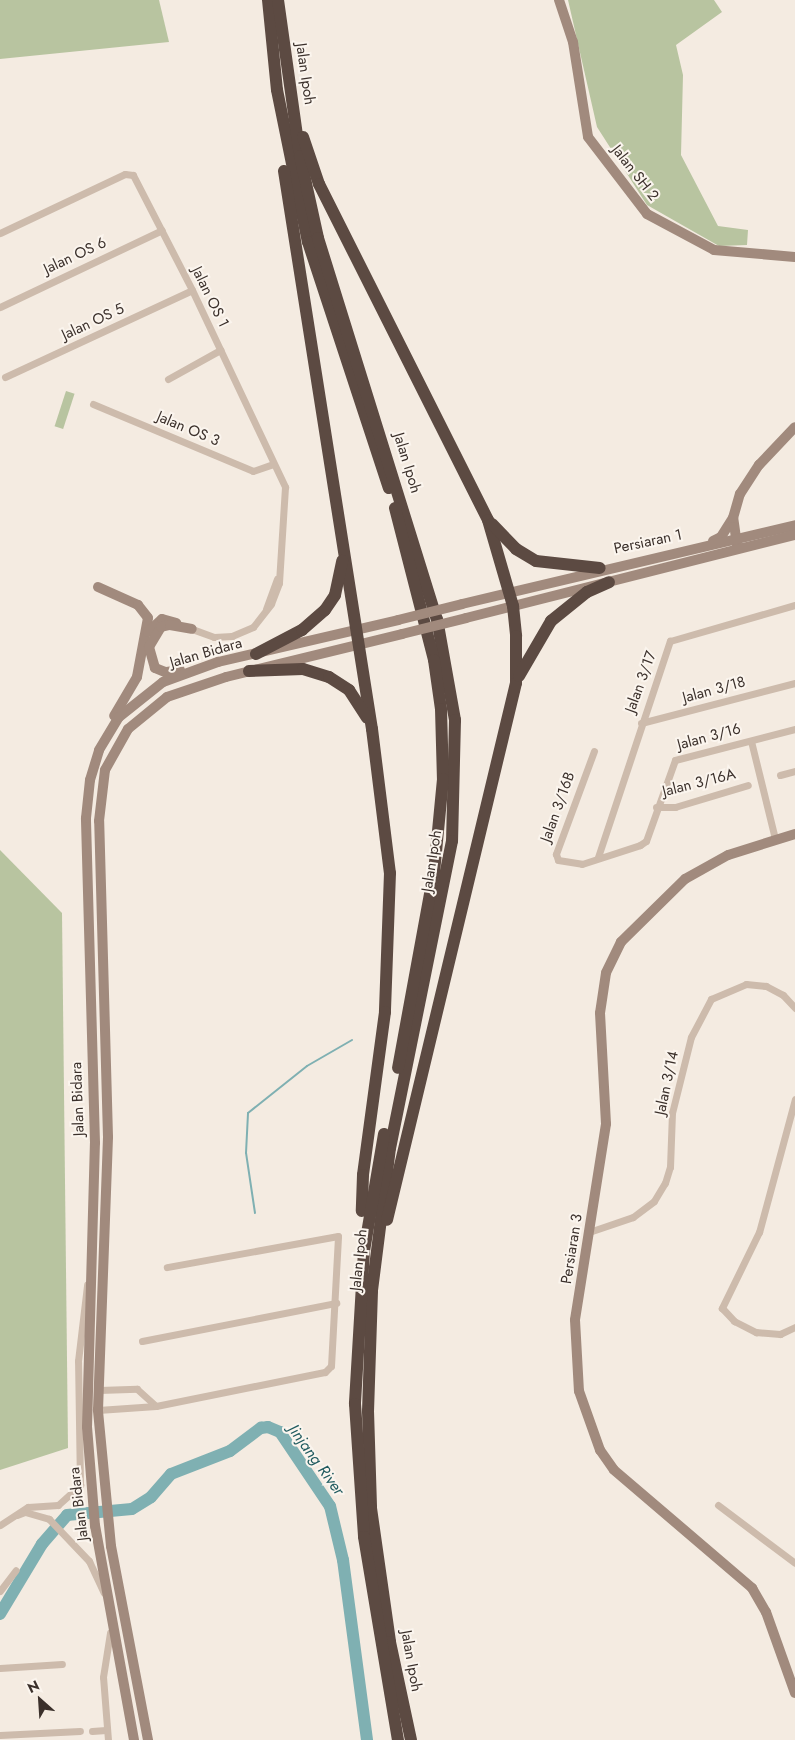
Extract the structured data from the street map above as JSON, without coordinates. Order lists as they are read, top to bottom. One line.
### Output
{"streets":{"highway":["Jalan Ipoh"],"main road":["Jalan SH 2","Persiaran 1","Jalan Bidara","Persiaran 3"],"street":["Jalan OS 6","Jalan OS 1","Jalan OS 5","Jalan OS 3","Jalan 3/17","Jalan 3/18","Jalan 3/16","Jalan 3/16A","Jalan 3/16B","Jalan 3/14"]},"crossings":[["Jalan OS 6","Jalan OS 1"],["Jalan OS 1","Jalan OS 5"],["Jalan OS 1","Jalan OS 3"],["Persiaran 1","Jalan Bidara"],["Jalan 3/17","Jalan 3/18"],["Jalan 3/17","Jalan 3/16"],["Jalan 3/17","Jalan 3/16B"],["Jalan 3/16","Jalan 3/16A"],["Jalan 3/16","Jalan 3/16B"],["Jalan 3/14","Persiaran 3"]],"water":["Jinjang River"],"north":"top left"}
